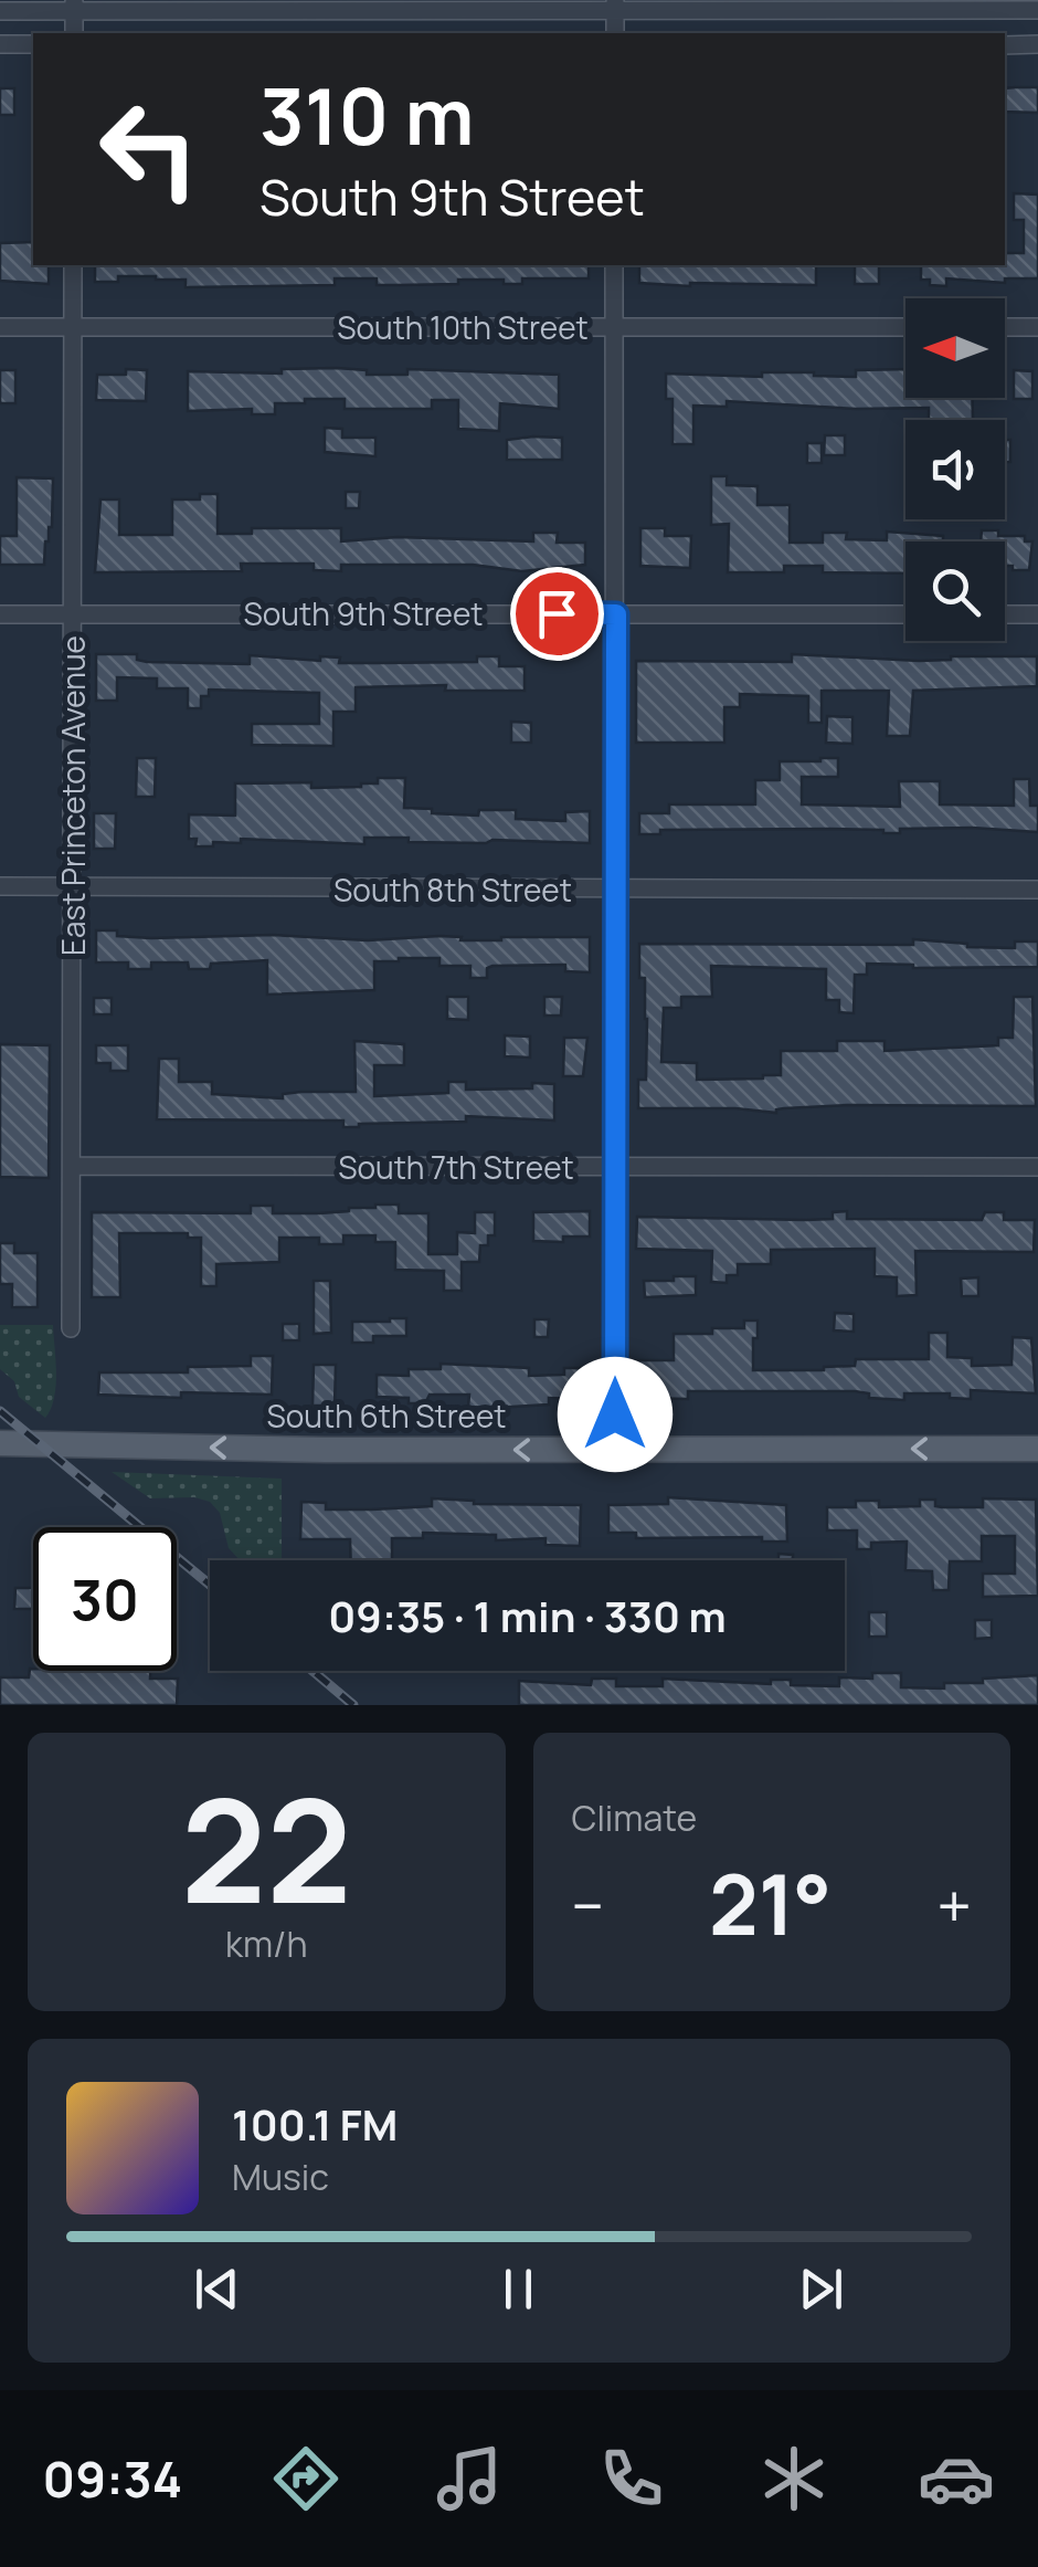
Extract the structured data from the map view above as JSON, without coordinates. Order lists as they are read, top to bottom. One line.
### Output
{"streets":{"main road":["South 6th Street"],"street":["South 10th Street","South 9th Street","East Princeton Avenue","South 8th Street","South 7th Street"]},"crossings":[["South 10th Street","East Princeton Avenue"],["South 9th Street","East Princeton Avenue"],["East Princeton Avenue","South 8th Street"],["East Princeton Avenue","South 7th Street"]],"one_way":["South 6th Street"],"north":"left","page":{"turn":["310 m","South 9th Street"],"limit":"30","trip":"09:35 · 1 min · 330 m","tile":[["22","km/h"],"Climate"],"heat":["−","21°","+"],"song":["100.1 FM","Music"],"tabs":"09:34"}}
